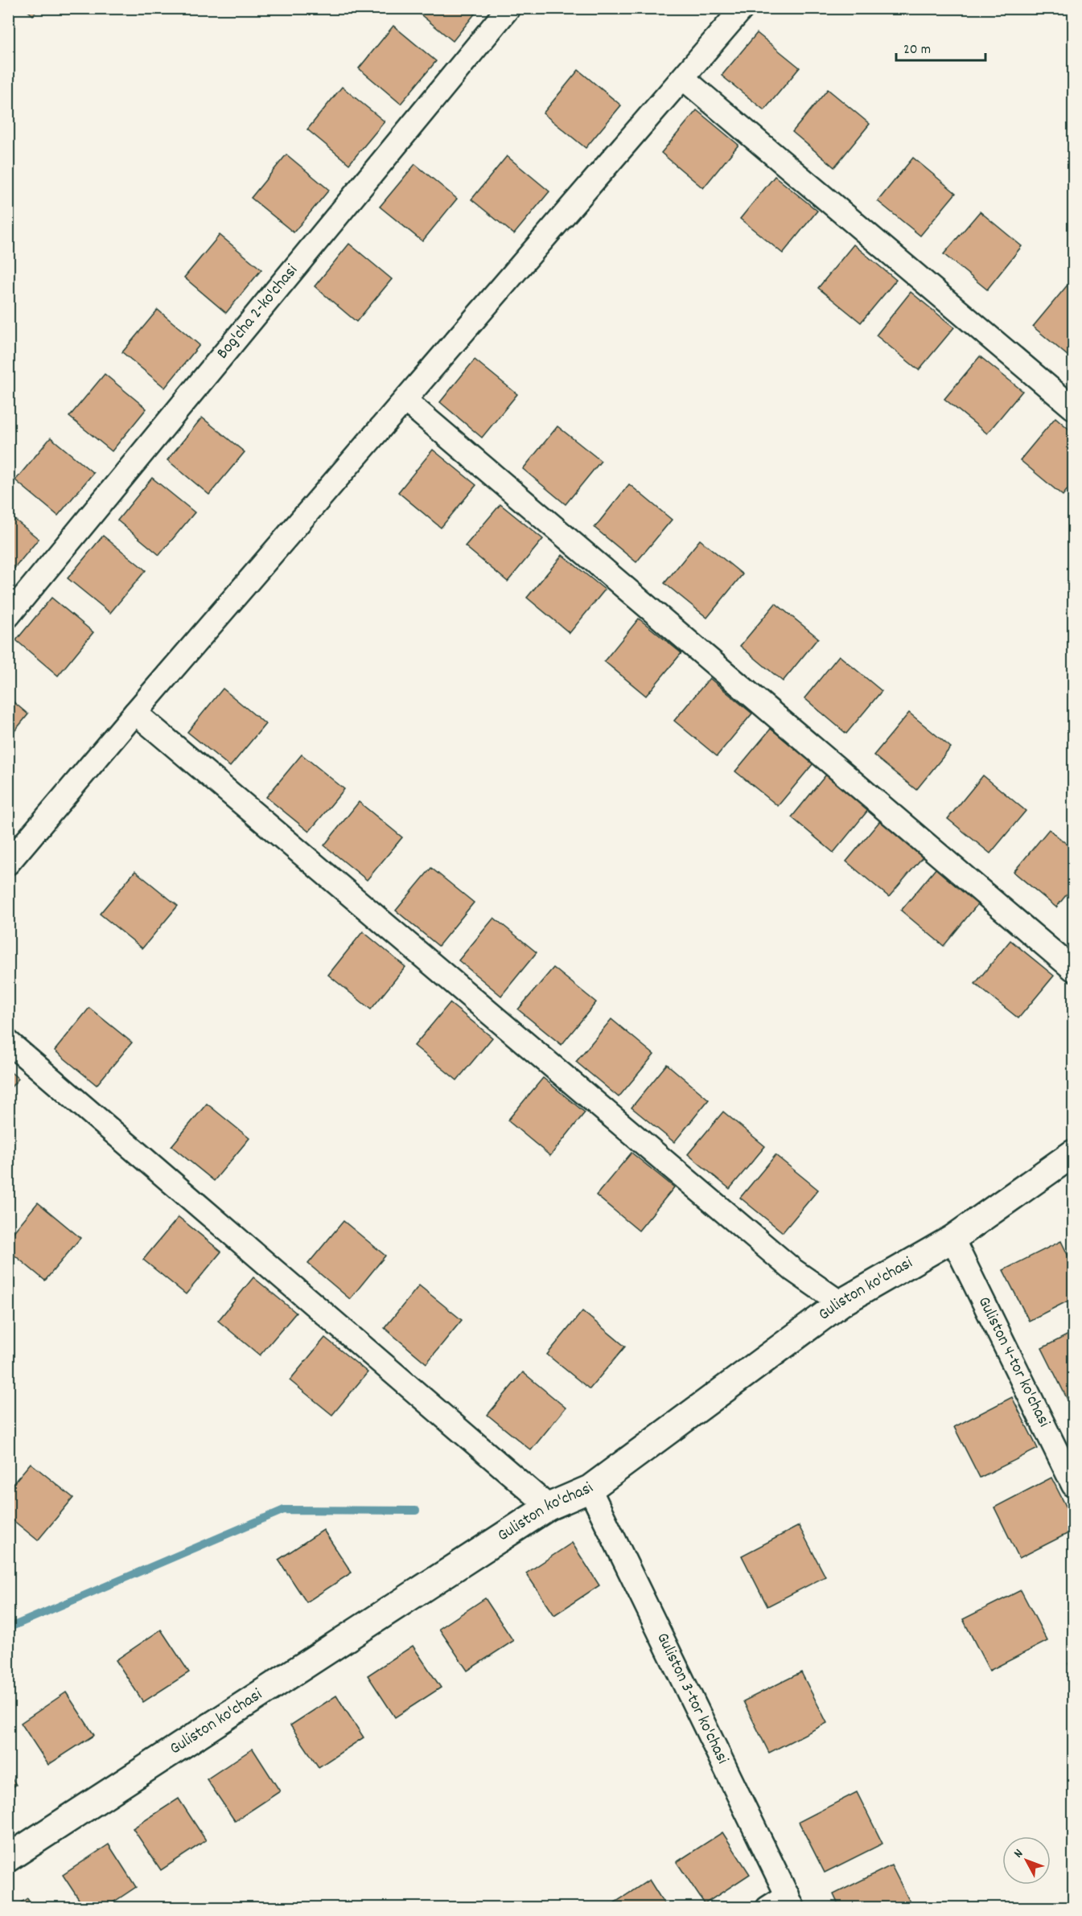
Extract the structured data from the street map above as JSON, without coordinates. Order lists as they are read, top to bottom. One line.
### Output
{"streets":{"main road":["Guliston ko'chasi"],"street":["Bog'cha 2-ko'chasi","Guliston 4-tor ko'chasi","Guliston 3-tor ko'chasi"]},"crossings":[["Guliston ko'chasi","Guliston 4-tor ko'chasi"],["Guliston ko'chasi","Guliston 3-tor ko'chasi"]],"scale_bar":"20 m","north":"top left"}
